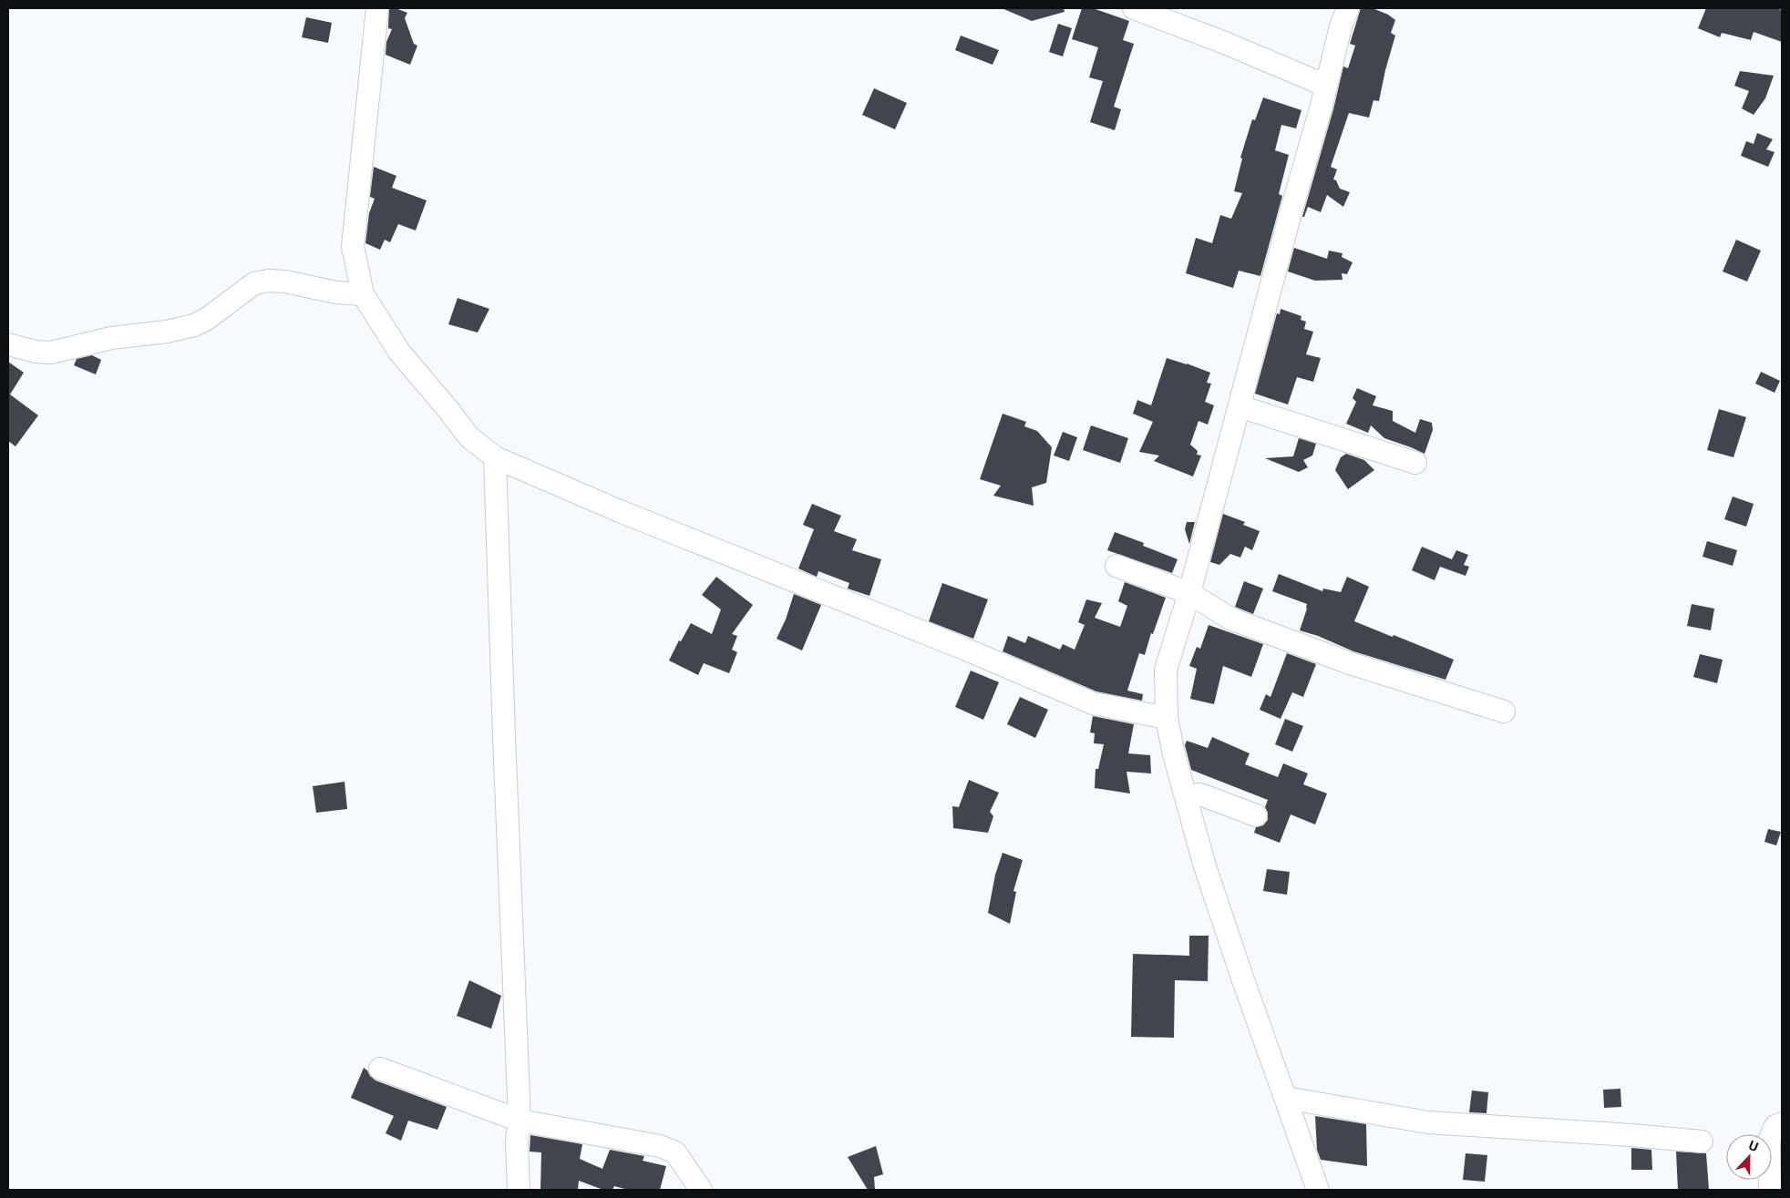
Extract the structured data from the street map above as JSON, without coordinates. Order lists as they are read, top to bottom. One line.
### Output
{"north":"top"}
